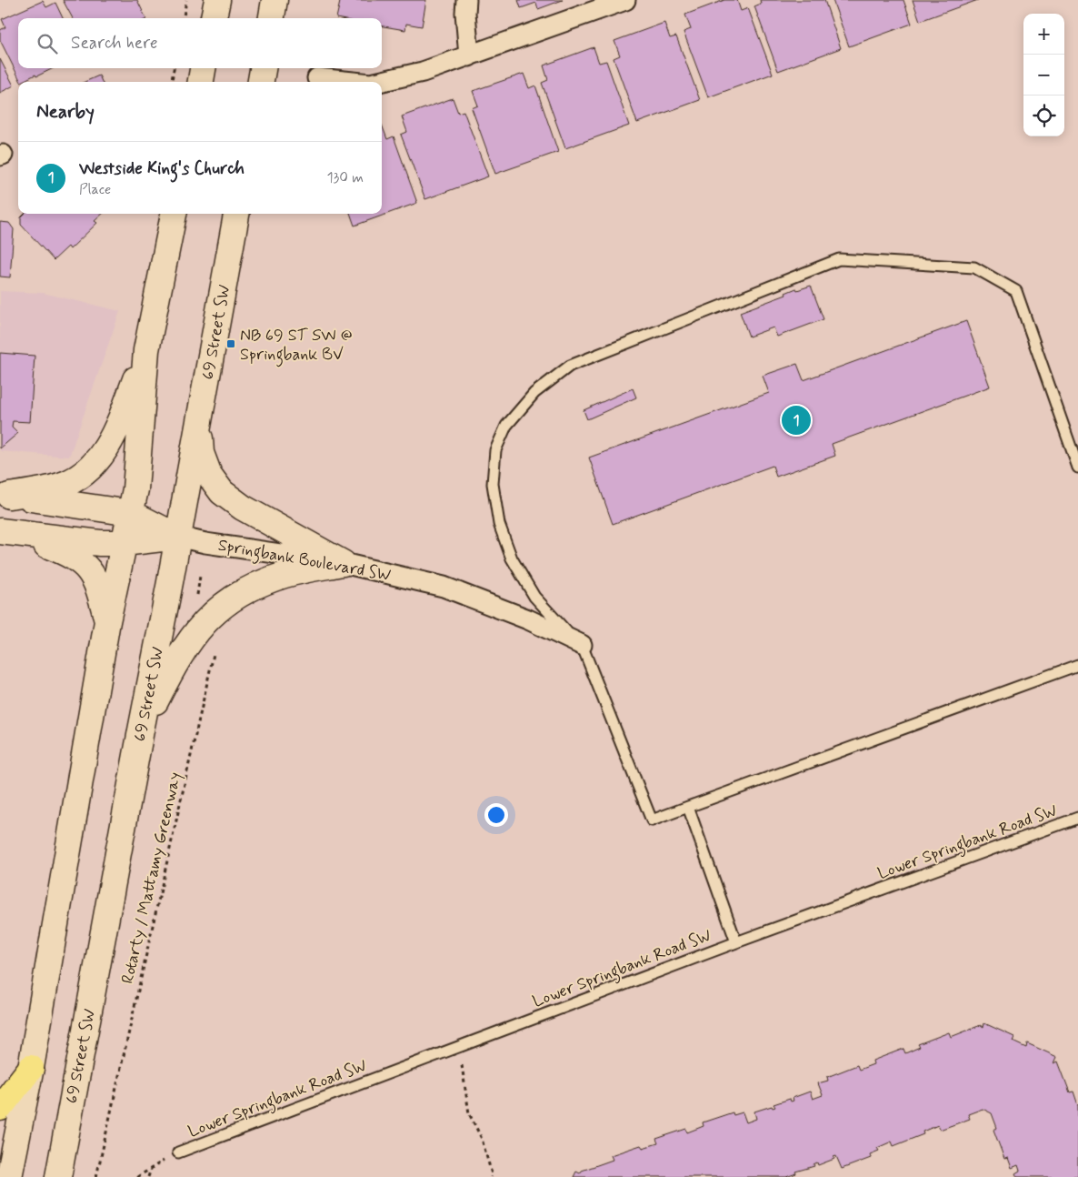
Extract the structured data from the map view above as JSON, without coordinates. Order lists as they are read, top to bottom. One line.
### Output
{"streets":{"main road":["69 Street SW","Springbank Boulevard SW"],"lane":["Lower Springbank Road SW"],"path":["Rotarty / Mattamy Greenway"]},"crossings":[["69 Street SW","Springbank Boulevard SW"]],"places":{"transit":["NB 69 ST SW @ Springbank BV"]},"page":{"map_buttons":["+","−"],"search":"Search here","heading":"Nearby","list":[{"mark":"1","name":"Westside King's Church","note":"Place","value":"130 m"}],"pins":"1"}}
